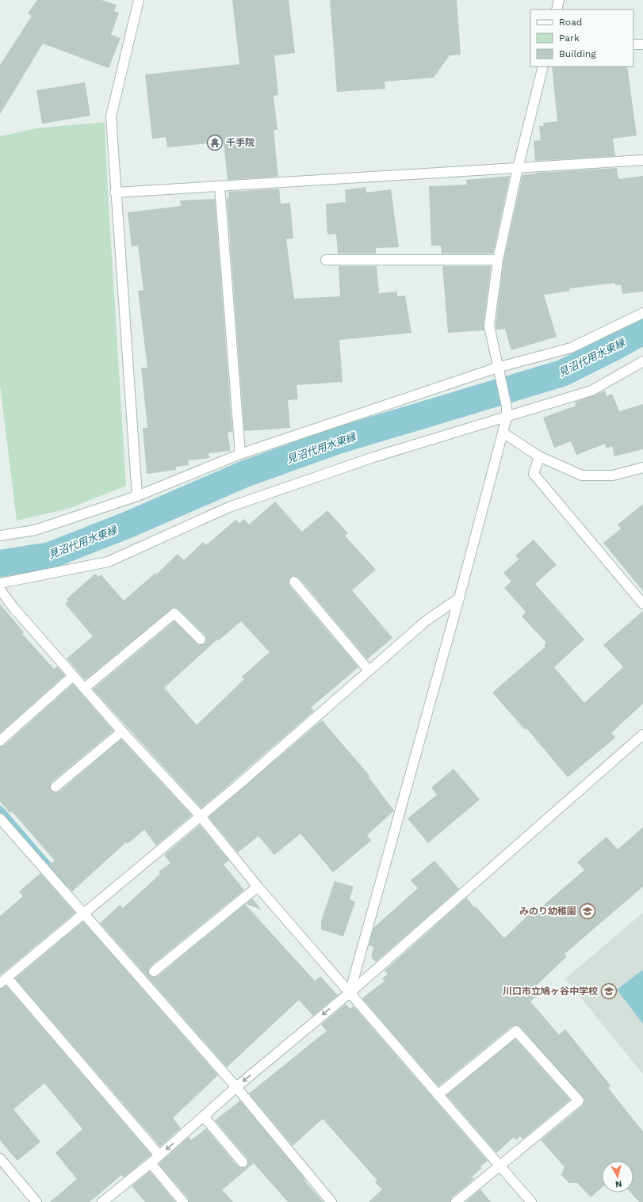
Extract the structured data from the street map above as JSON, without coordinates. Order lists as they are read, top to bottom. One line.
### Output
{"water":["見沼代用水東縁"],"places":{"temple":["千手院"],"school or university":["みのり幼稚園","川口市立鳩ヶ谷中学校"]},"legend":["Road","Park","Building"],"north":"bottom"}
